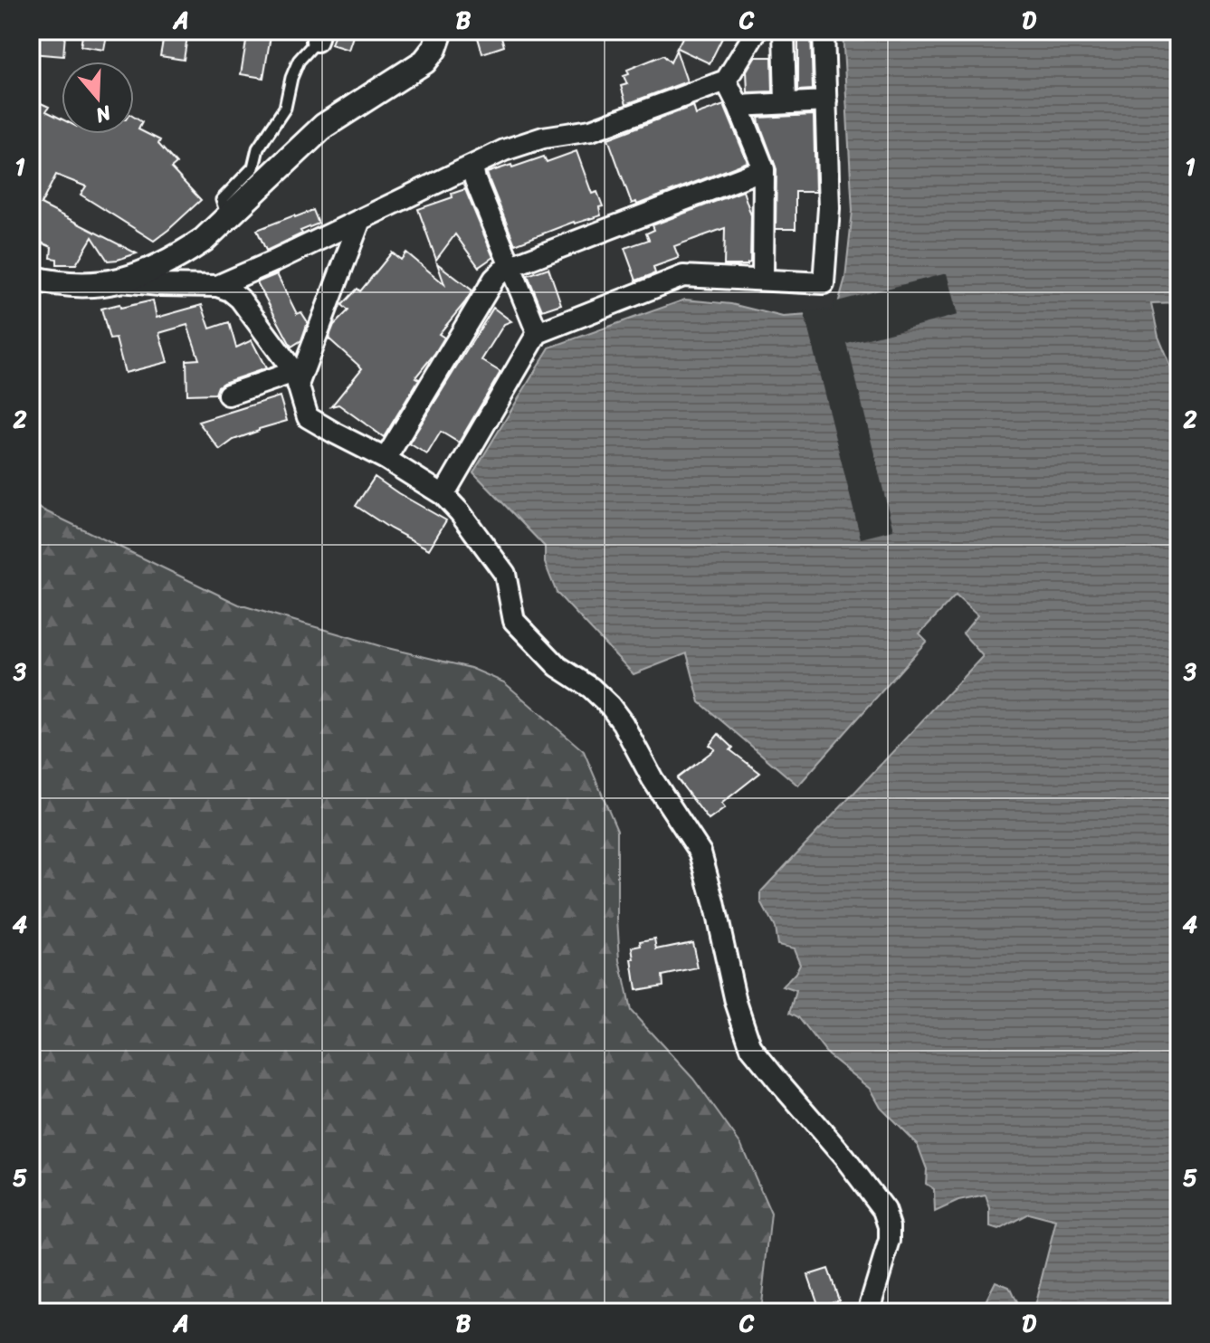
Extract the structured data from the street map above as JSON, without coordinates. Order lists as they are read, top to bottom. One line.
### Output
{"north":"bottom","grid":{"columns":["A","B","C","D"],"rows":["1","2","3","4","5"]}}
